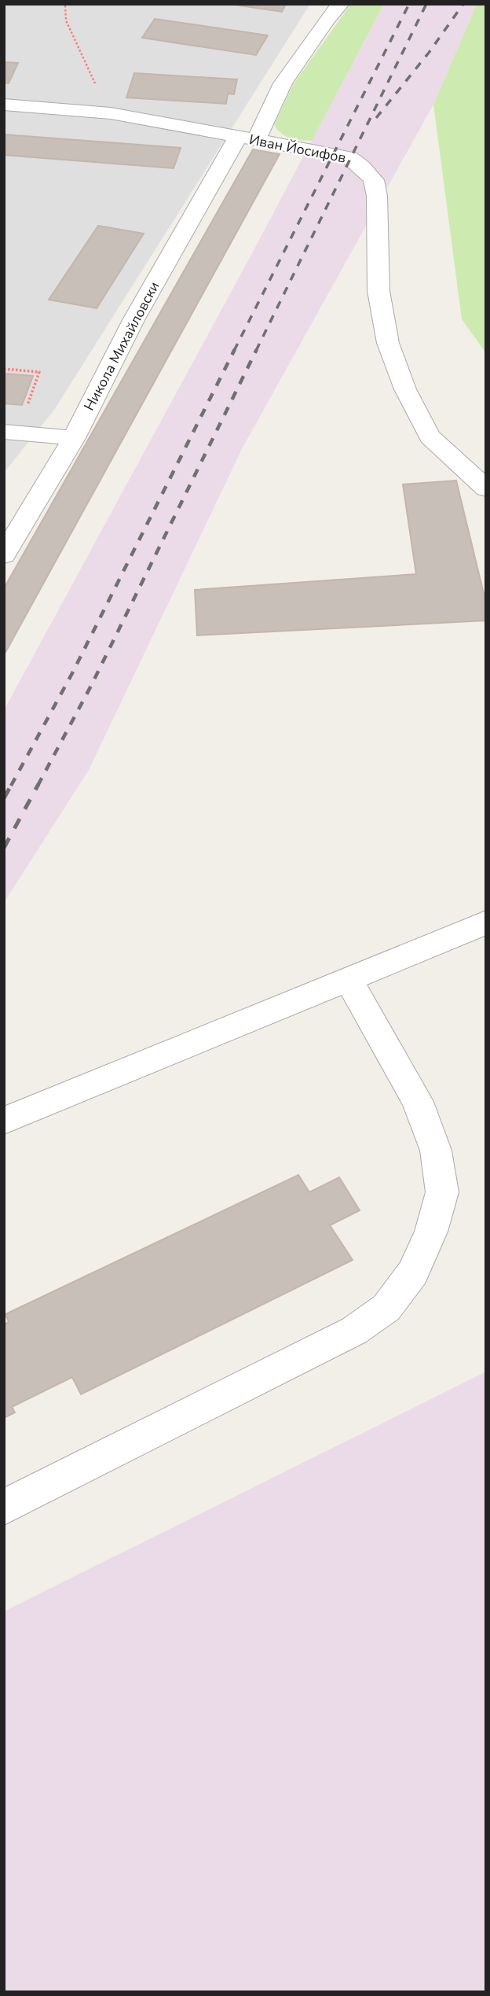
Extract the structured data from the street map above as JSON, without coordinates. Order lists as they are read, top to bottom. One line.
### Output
{"streets":{"street":["Иван Йосифов","Никола Михайловски"]},"crossings":[["Иван Йосифов","Никола Михайловски"]]}
